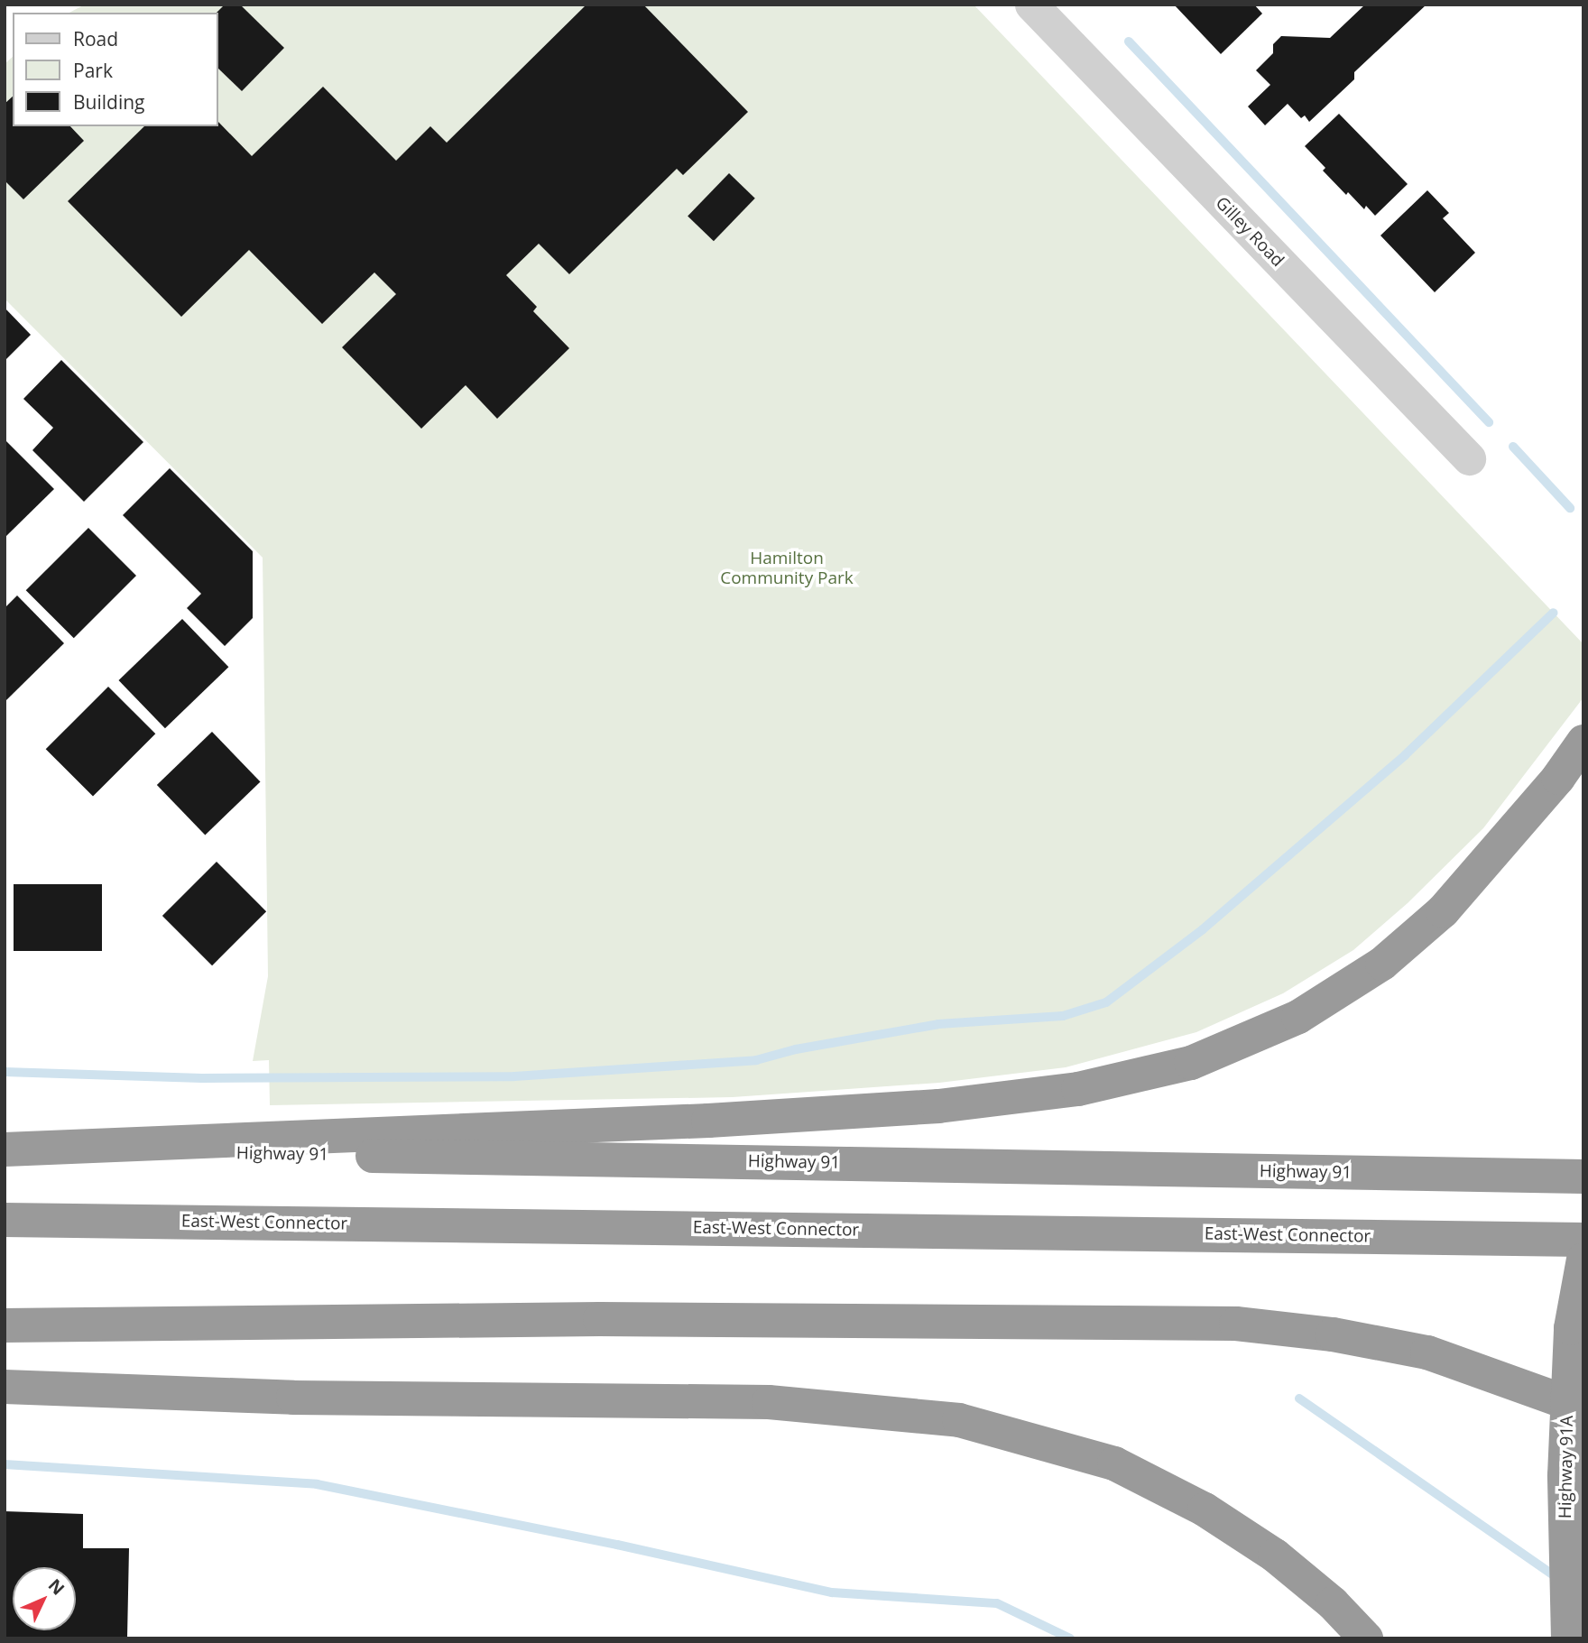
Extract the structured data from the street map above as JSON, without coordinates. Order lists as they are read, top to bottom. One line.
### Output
{"streets":{"highway":["Highway 91","East-West Connector","Highway 91A"],"street":["Gilley Road"]},"parks":["Hamilton Community Park"],"legend":["Road","Park","Building"],"north":"top right"}
